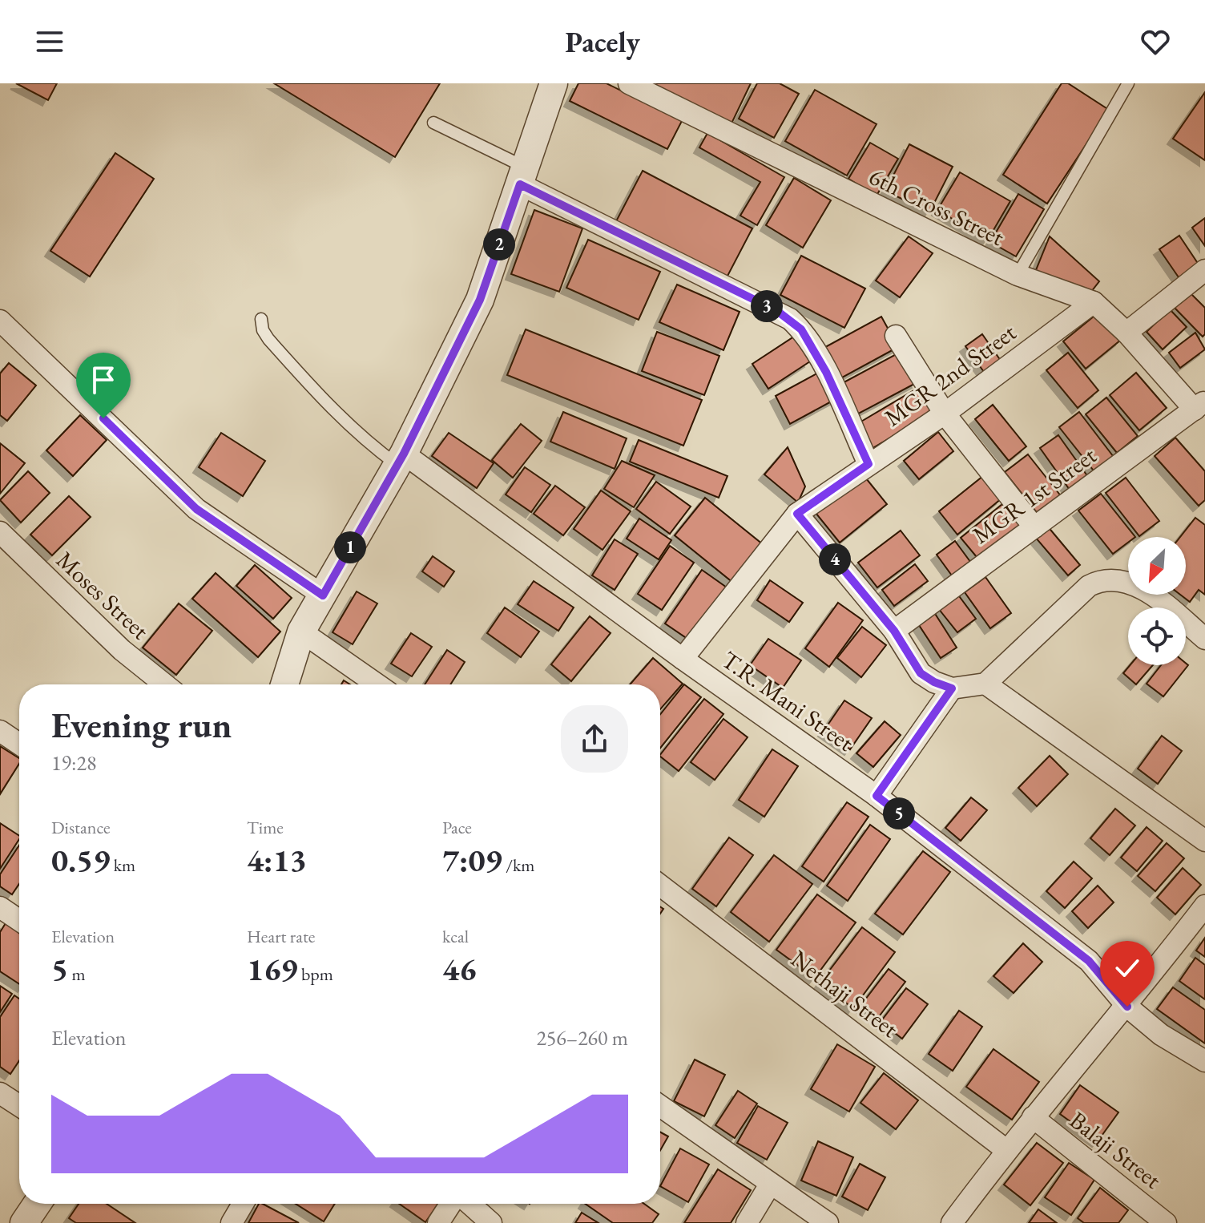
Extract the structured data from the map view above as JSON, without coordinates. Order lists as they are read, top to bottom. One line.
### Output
{"streets":{"street":["6th Cross Street","MGR 2nd Street","MGR 1st Street","Moses Street","T.R. Mani Street","Nethaji Street","Balaji Street"]},"crossings":[["6th Cross Street","MGR 2nd Street"],["6th Cross Street","MGR 1st Street"],["MGR 2nd Street","T.R. Mani Street"]],"north":"bottom left","page":{"header":"Pacely","pins":["2","3","1","4","5"],"heading":["Evening run","19:28"],"stats":[["Distance","0.59 km"],["Time","4:13"],["Pace","7:09 /km"],["Elevation","5 m"],["Heart rate","169 bpm"],["kcal","46"]],"chart":["Elevation","256–260 m"]}}
